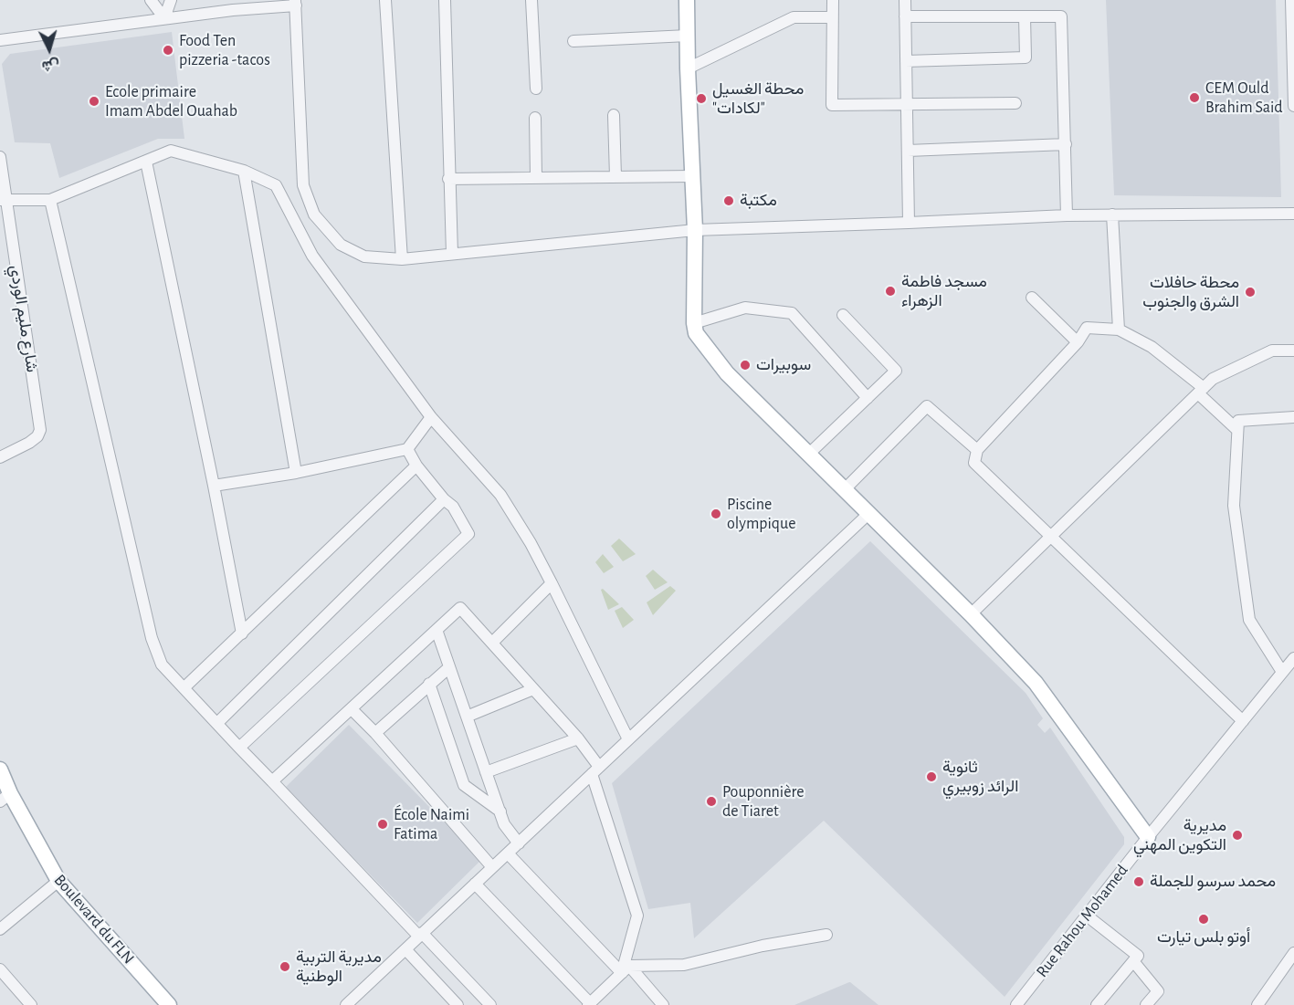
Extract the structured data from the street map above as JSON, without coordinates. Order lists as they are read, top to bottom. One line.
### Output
{"streets":{"main road":["Boulevard du FLN"],"street":["شارع مليم الوردي","Rue Rahou Mohamed"]},"places":["Food Ten pizzeria -tacos","CEM Ould Brahim Said","محطة الغسيل \"لكادات\"","Ecole primaire Imam Abdel Ouahab","مكتبة","مسجد فاطمة الزهراء","محطة حافلات الشرق والجنوب","سوبيرات","Piscine olympique","ثانوية الرائد زوبيري","Pouponnière de Tiaret","École Naimi Fatima","مديرية التكوين المهني","محمد سرسو للجملة","أوتو بلس تيارت","مديرية التربية الوطنية"],"north":"bottom"}
